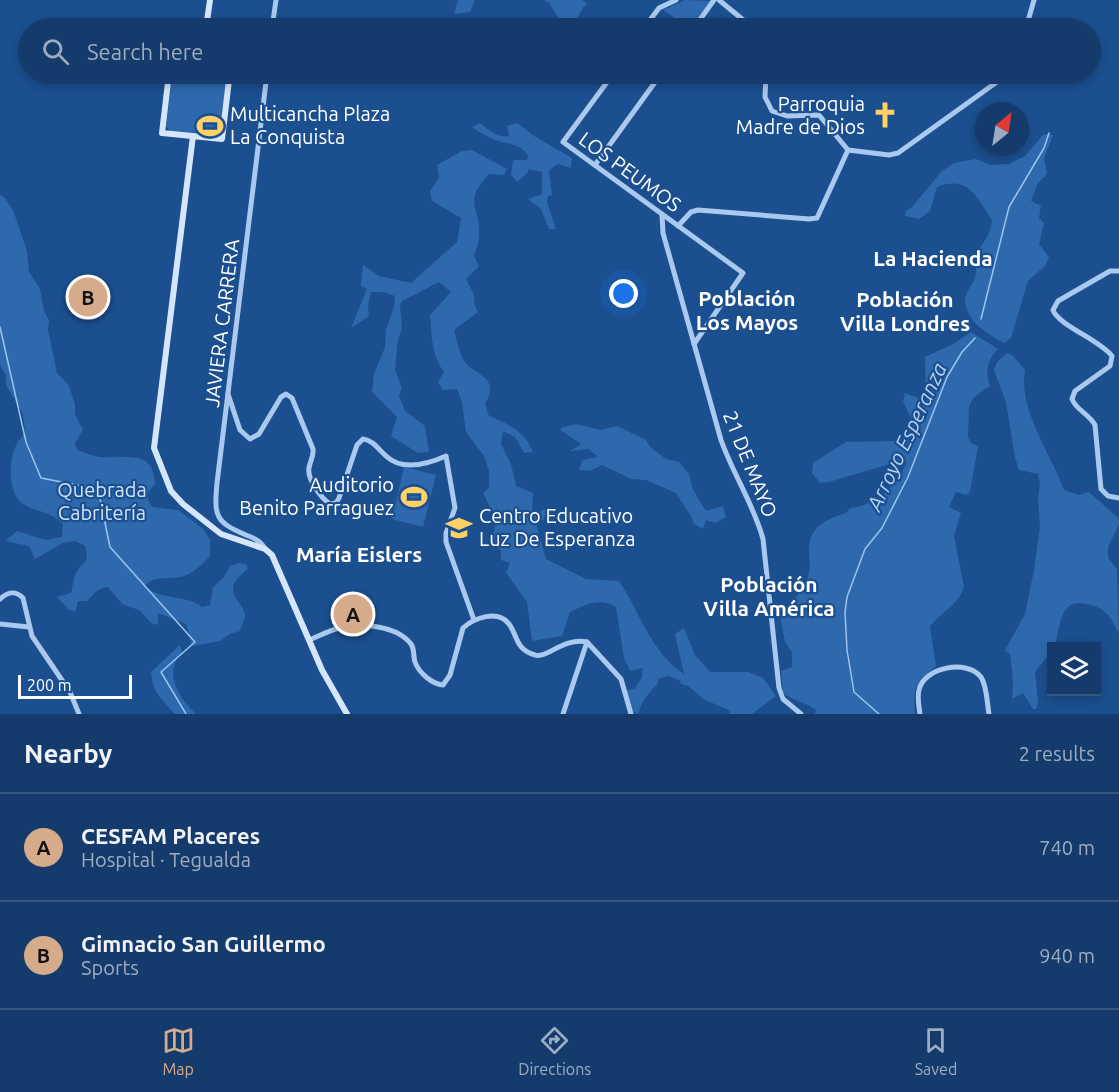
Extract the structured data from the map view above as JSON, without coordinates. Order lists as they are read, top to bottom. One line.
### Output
{"streets":{"street":["LOS PEUMOS","JAVIERA CARRERA","21 DE MAYO"]},"crossings":[["LOS PEUMOS","21 DE MAYO"]],"districts":["La Hacienda","Población Los Mayos","Población Villa Londres","María Eislers","Población Villa América"],"water":["Arroyo Esperanza"],"parks":["Quebrada Cabritería"],"places":{"church":["Parroquia Madre de Dios"],"sports":["Multicancha Plaza La Conquista","Auditorio Benito Parraguez"],"school or university":["Centro Educativo Luz De Esperanza"]},"scale_bar":"200 m","north":"top right","page":{"search":"Search here","pins":["B","A"],"scale":"200 m","heading":["Nearby","2 results"],"list":[{"mark":"A","name":"CESFAM Placeres","note":"Hospital · Tegualda","value":"740 m"},{"mark":"B","name":"Gimnacio San Guillermo","note":"Sports","value":"940 m"}],"nav":["Map","Directions","Saved"]}}
